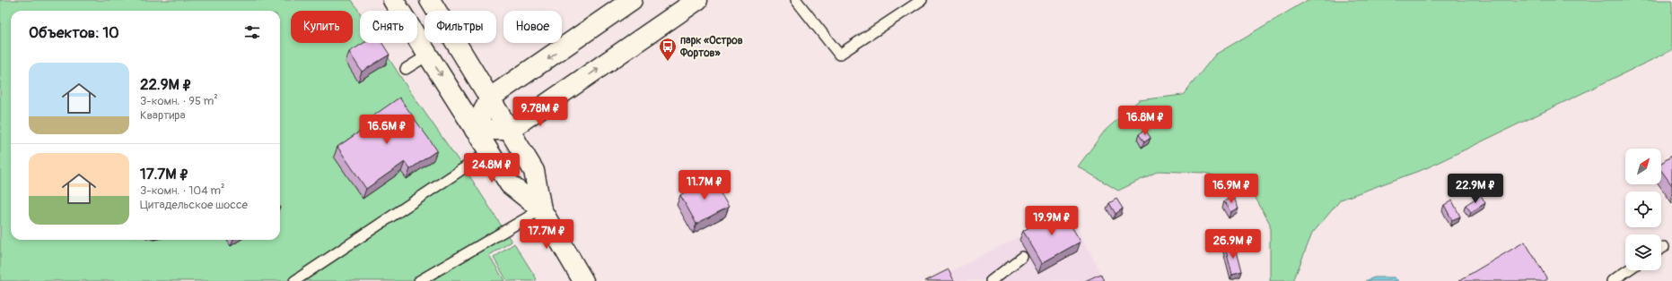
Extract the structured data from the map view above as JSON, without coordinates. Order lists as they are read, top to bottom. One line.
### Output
{"places":{"bus stop":["парк «Остров Фортов»"]},"north":"top right","page":{"chip":["Купить","Снять","Фильтры","Новое"],"heading":"Объектов: 10","list":[{"name":"22.9M ₽","note":"3-комн. · 95 m² · Квартира"},{"name":"17.7M ₽","note":"3-комн. · 104 m² · Цитадельское шоссе"}],"price":["9.78M ₽","16.8M ₽","16.6M ₽","24.8M ₽","11.7M ₽","16.9M ₽","22.9M ₽","19.9M ₽","17.7M ₽","26.9M ₽"]}}
